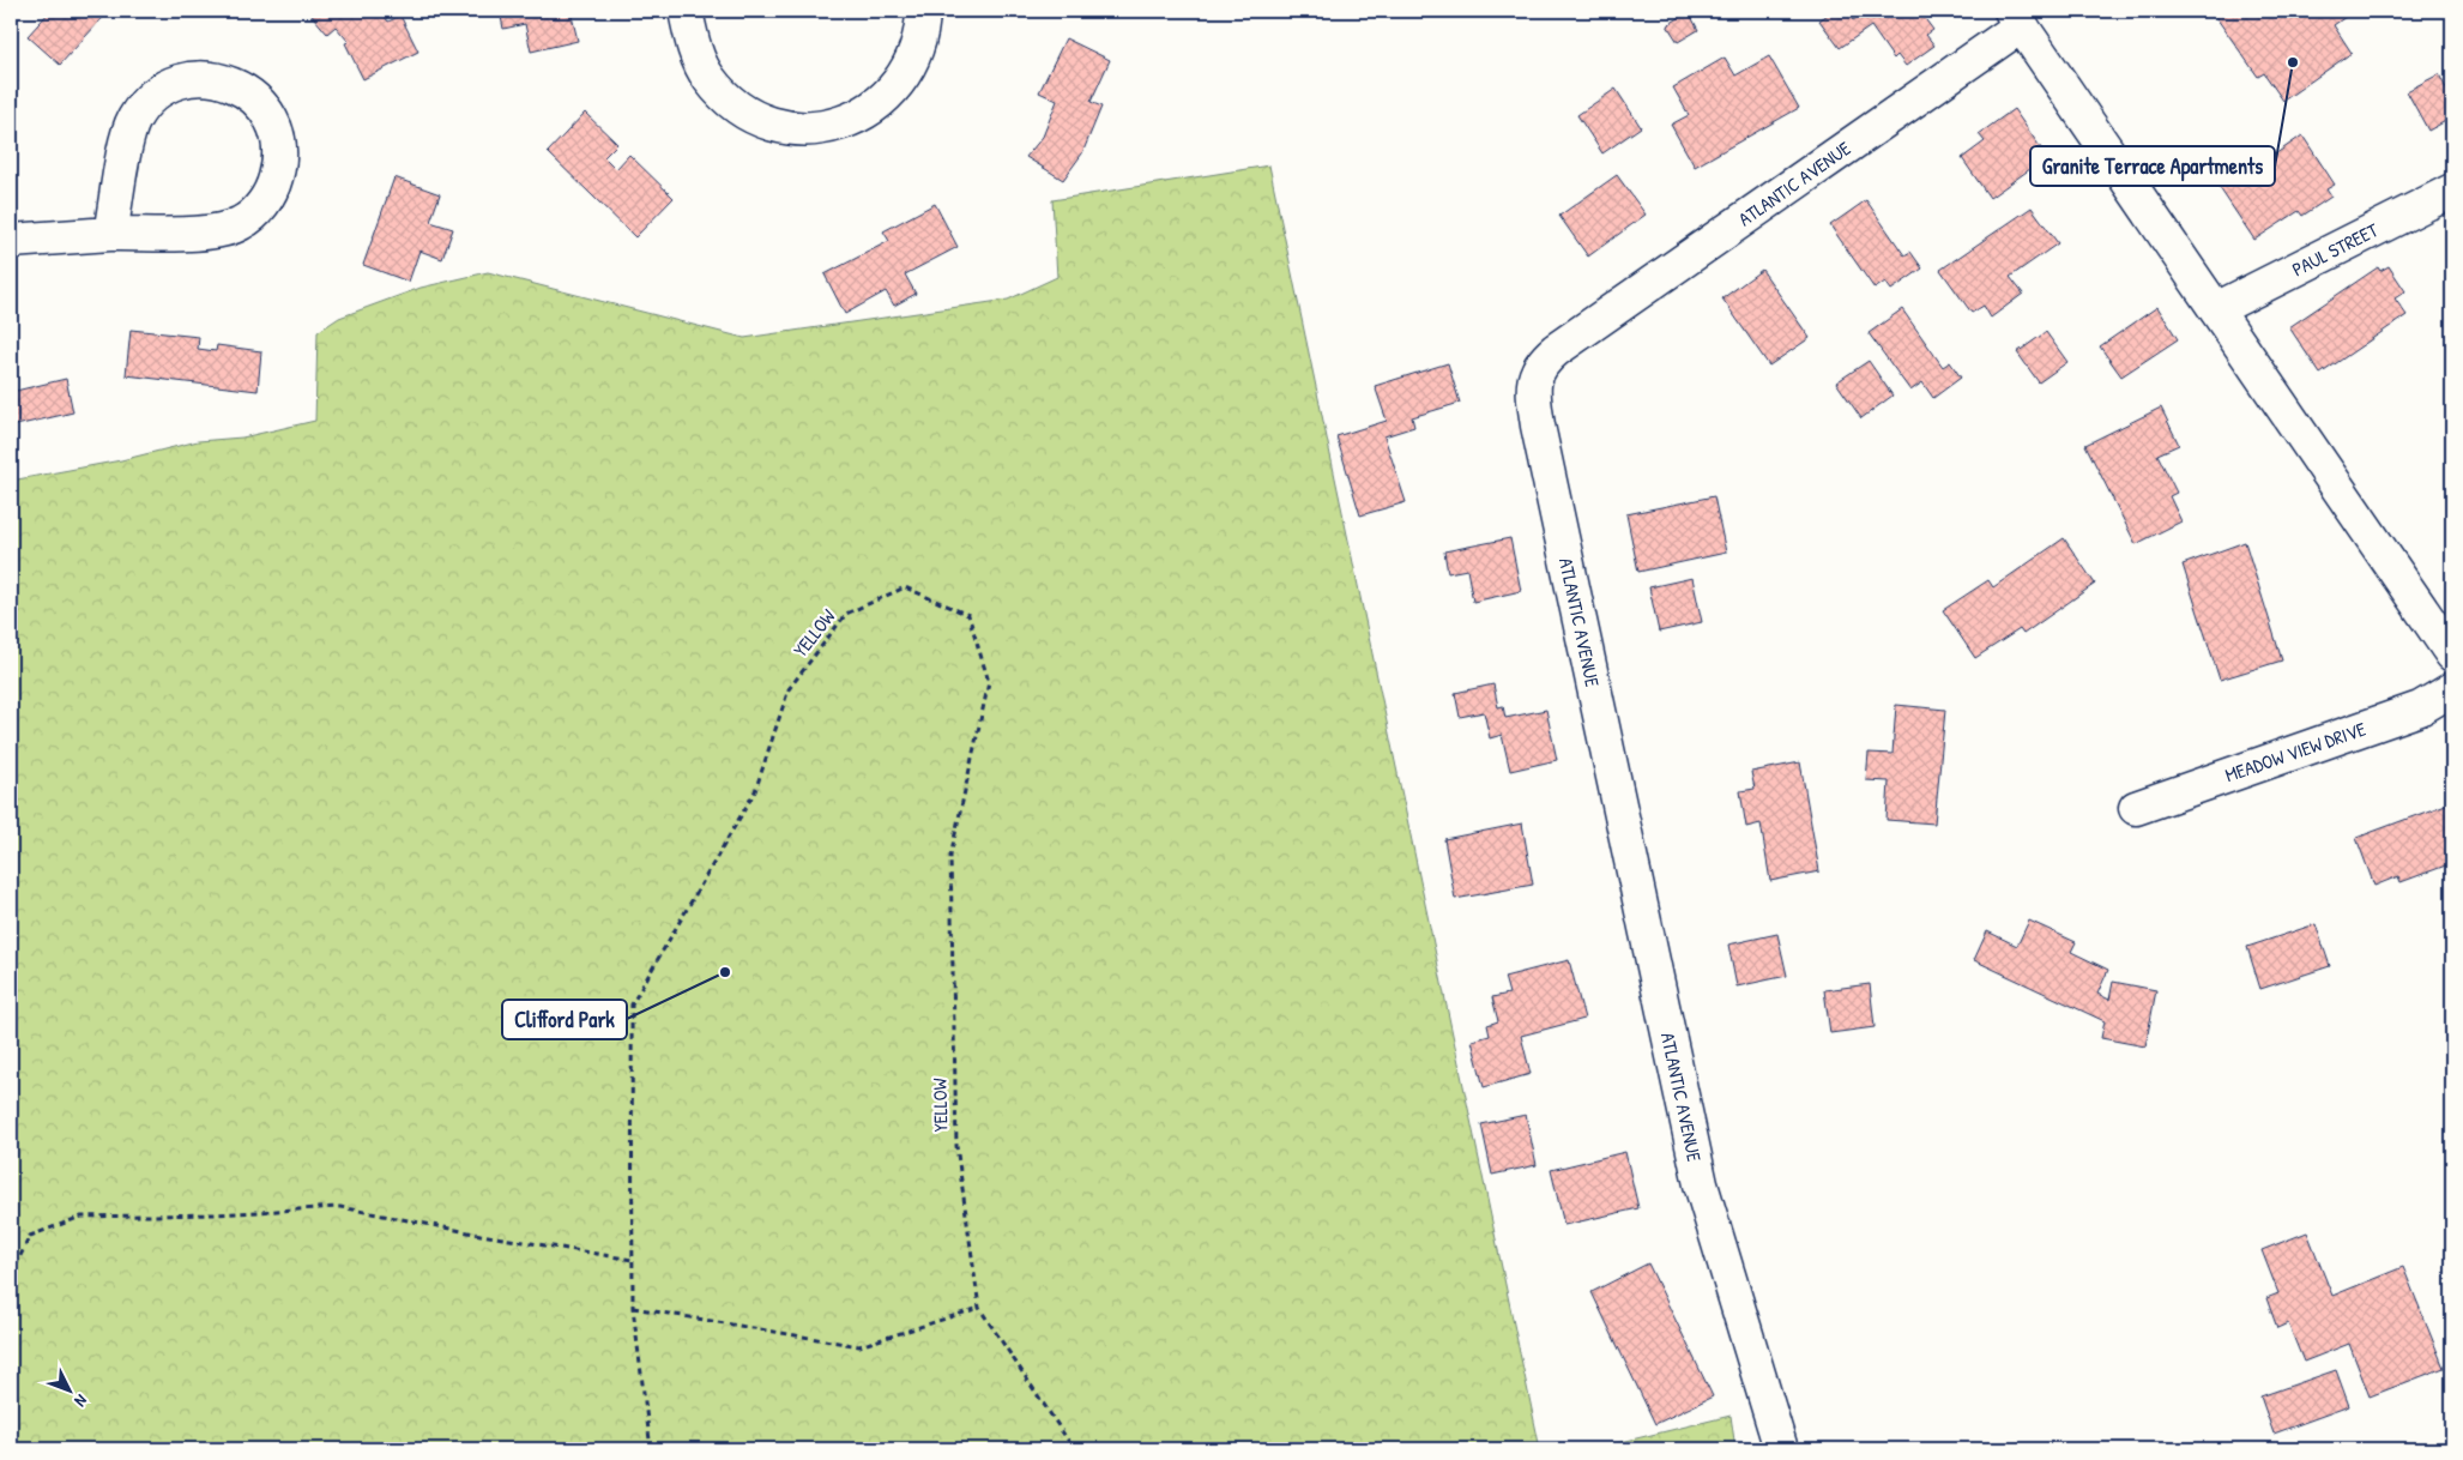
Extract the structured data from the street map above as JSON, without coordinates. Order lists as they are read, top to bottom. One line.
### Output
{"streets":{"street":["ATLANTIC AVENUE","PAUL STREET","MEADOW VIEW DRIVE"],"path":["YELLOW"]},"places":["Granite Terrace Apartments","Clifford Park"],"north":"bottom right"}
